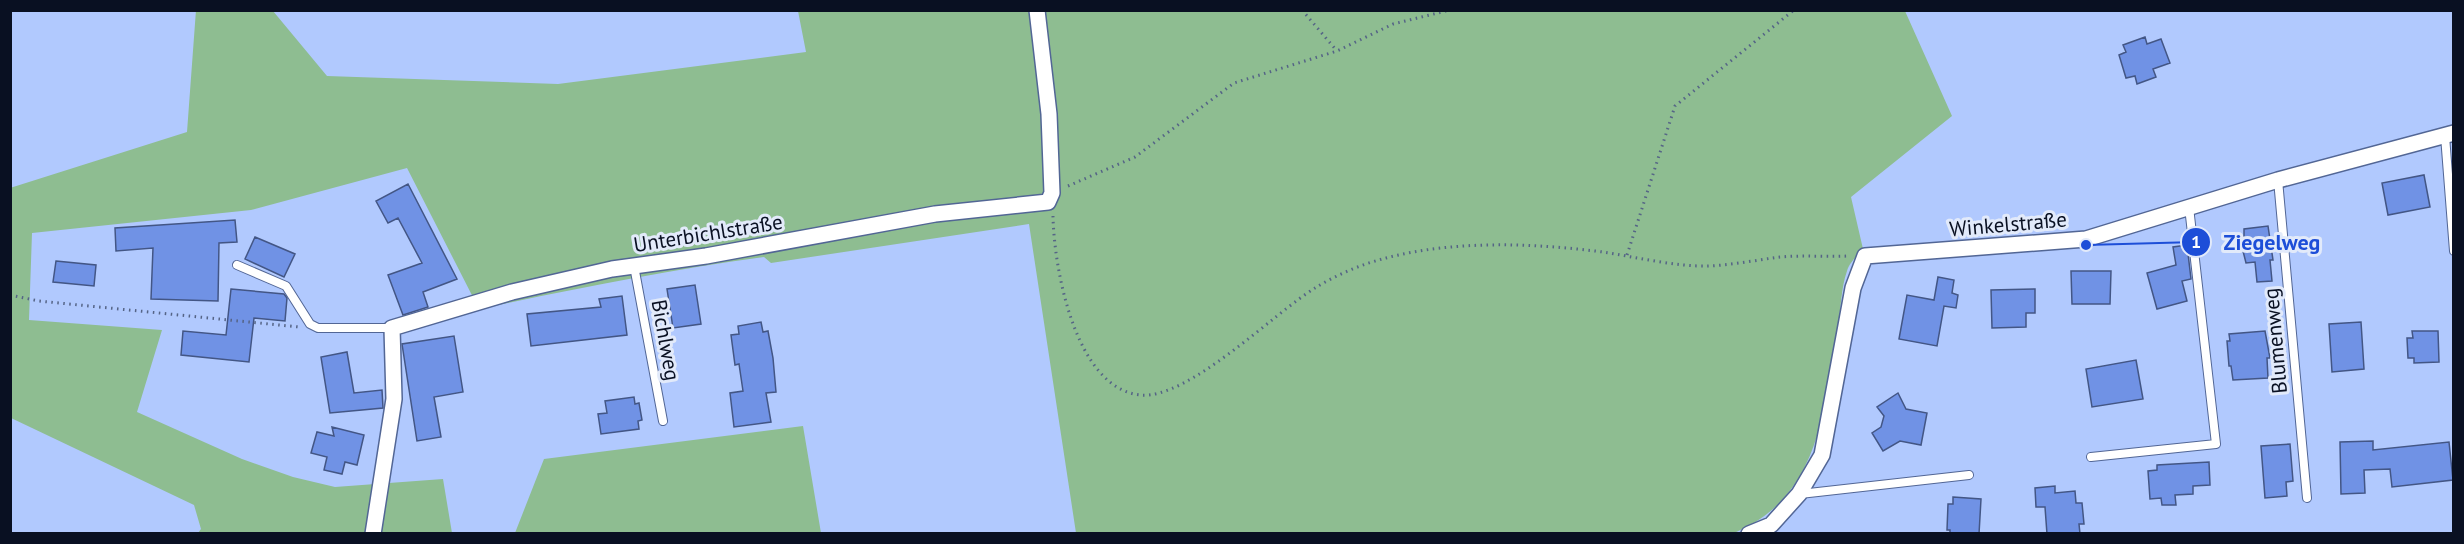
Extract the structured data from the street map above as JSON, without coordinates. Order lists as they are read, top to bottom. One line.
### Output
{"streets":{"street":["Winkelstraße","Unterbichlstraße"],"lane":["Bichlweg","Blumenweg"]},"crossings":[["Winkelstraße","Blumenweg"],["Unterbichlstraße","Bichlweg"]],"places":["Ziegelweg"]}
